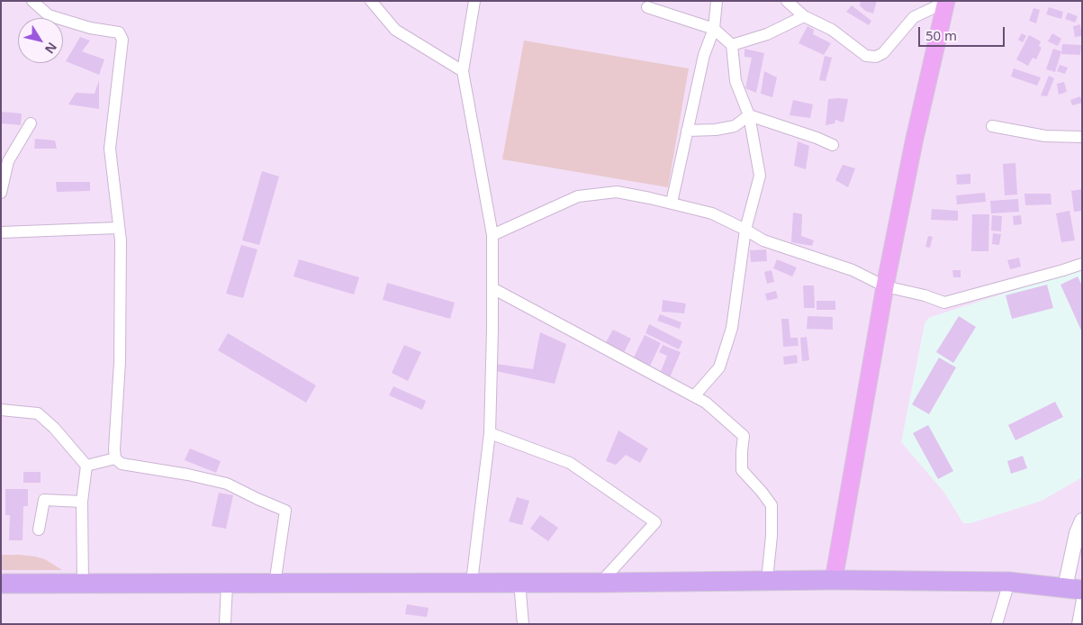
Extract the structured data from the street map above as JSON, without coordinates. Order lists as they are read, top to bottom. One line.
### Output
{"scale_bar":"50 m","north":"bottom right"}
